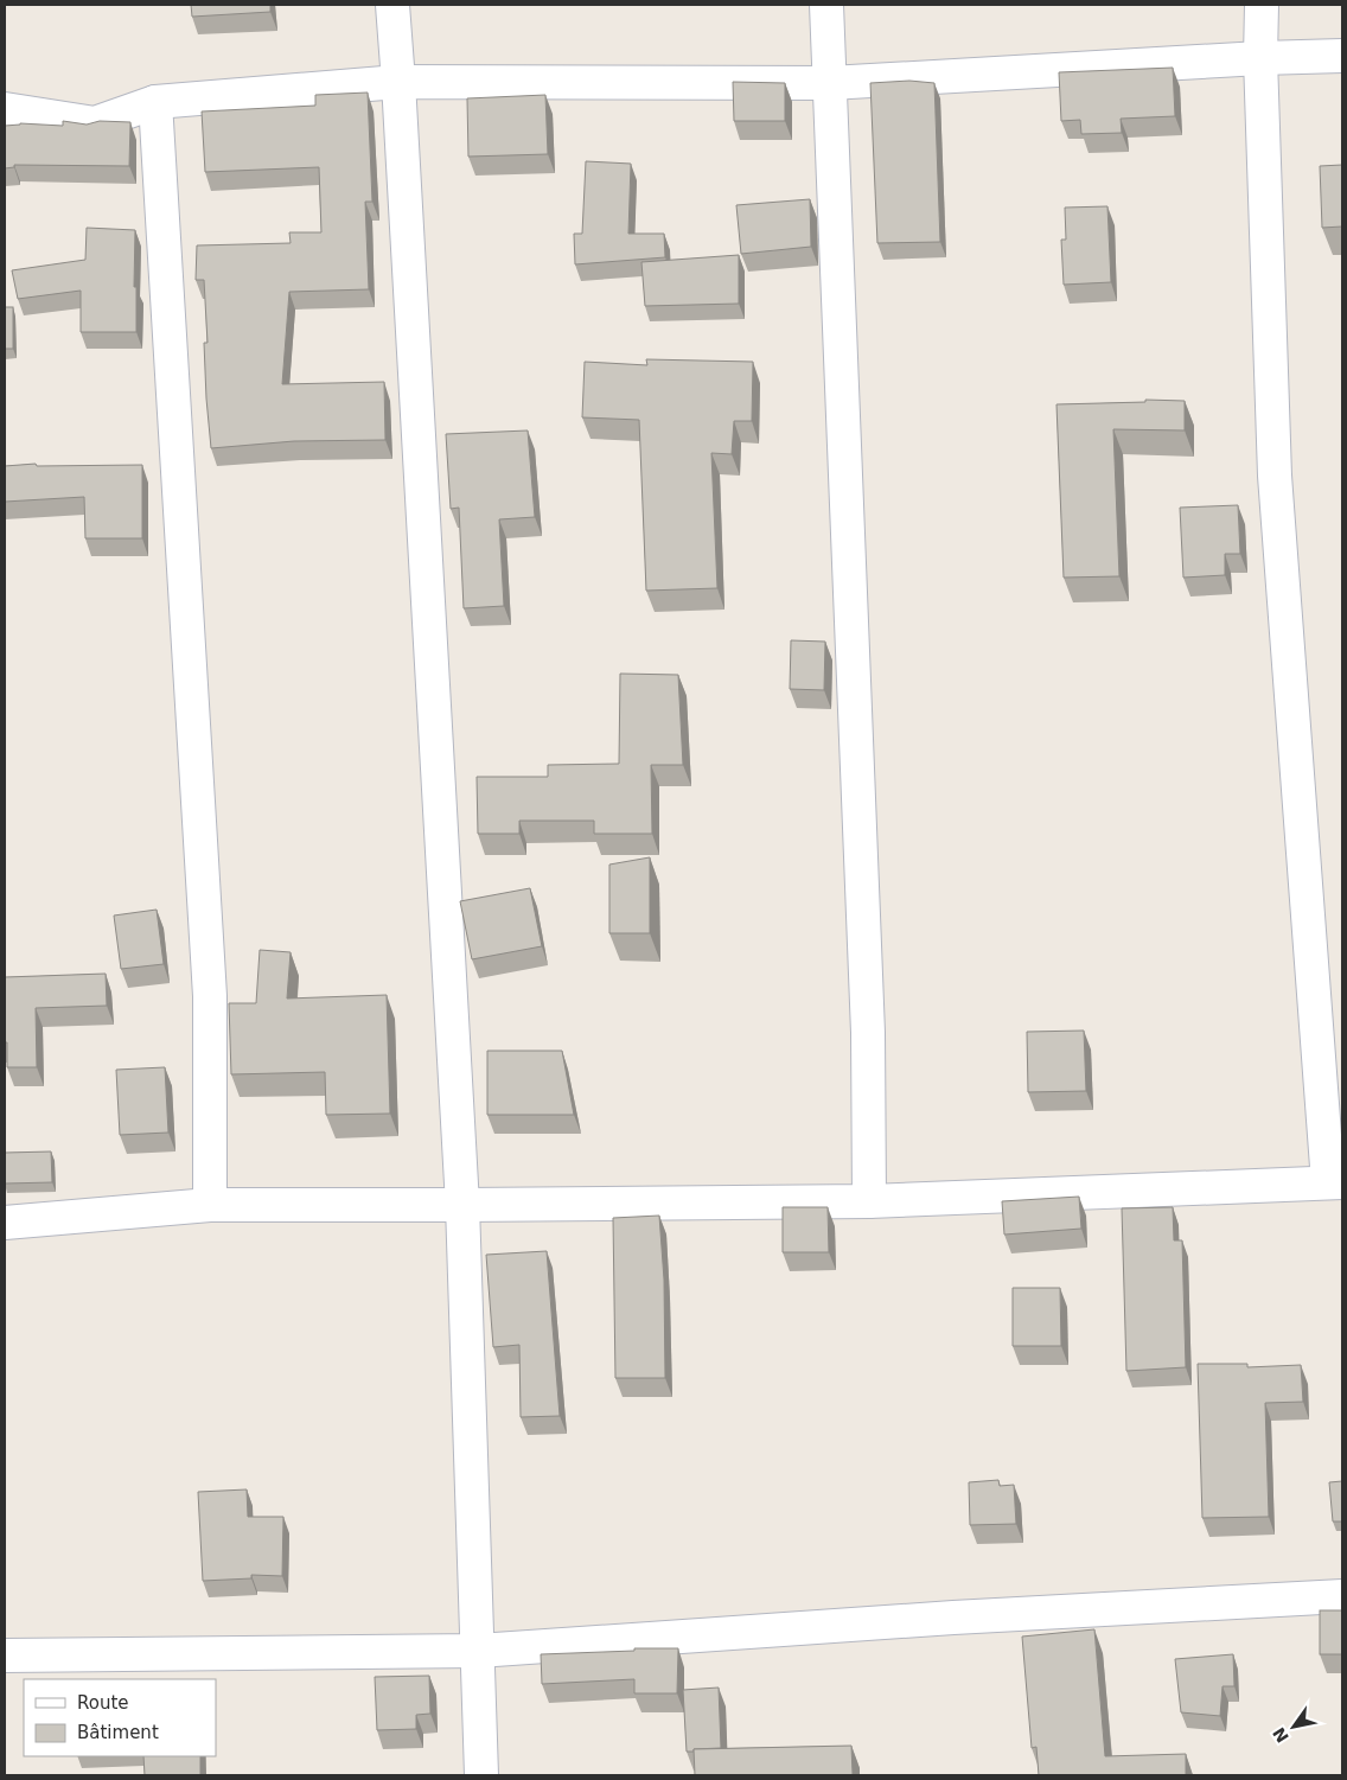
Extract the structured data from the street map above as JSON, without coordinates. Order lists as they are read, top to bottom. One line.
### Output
{"legend":["Route","Bâtiment"],"north":"bottom left"}
